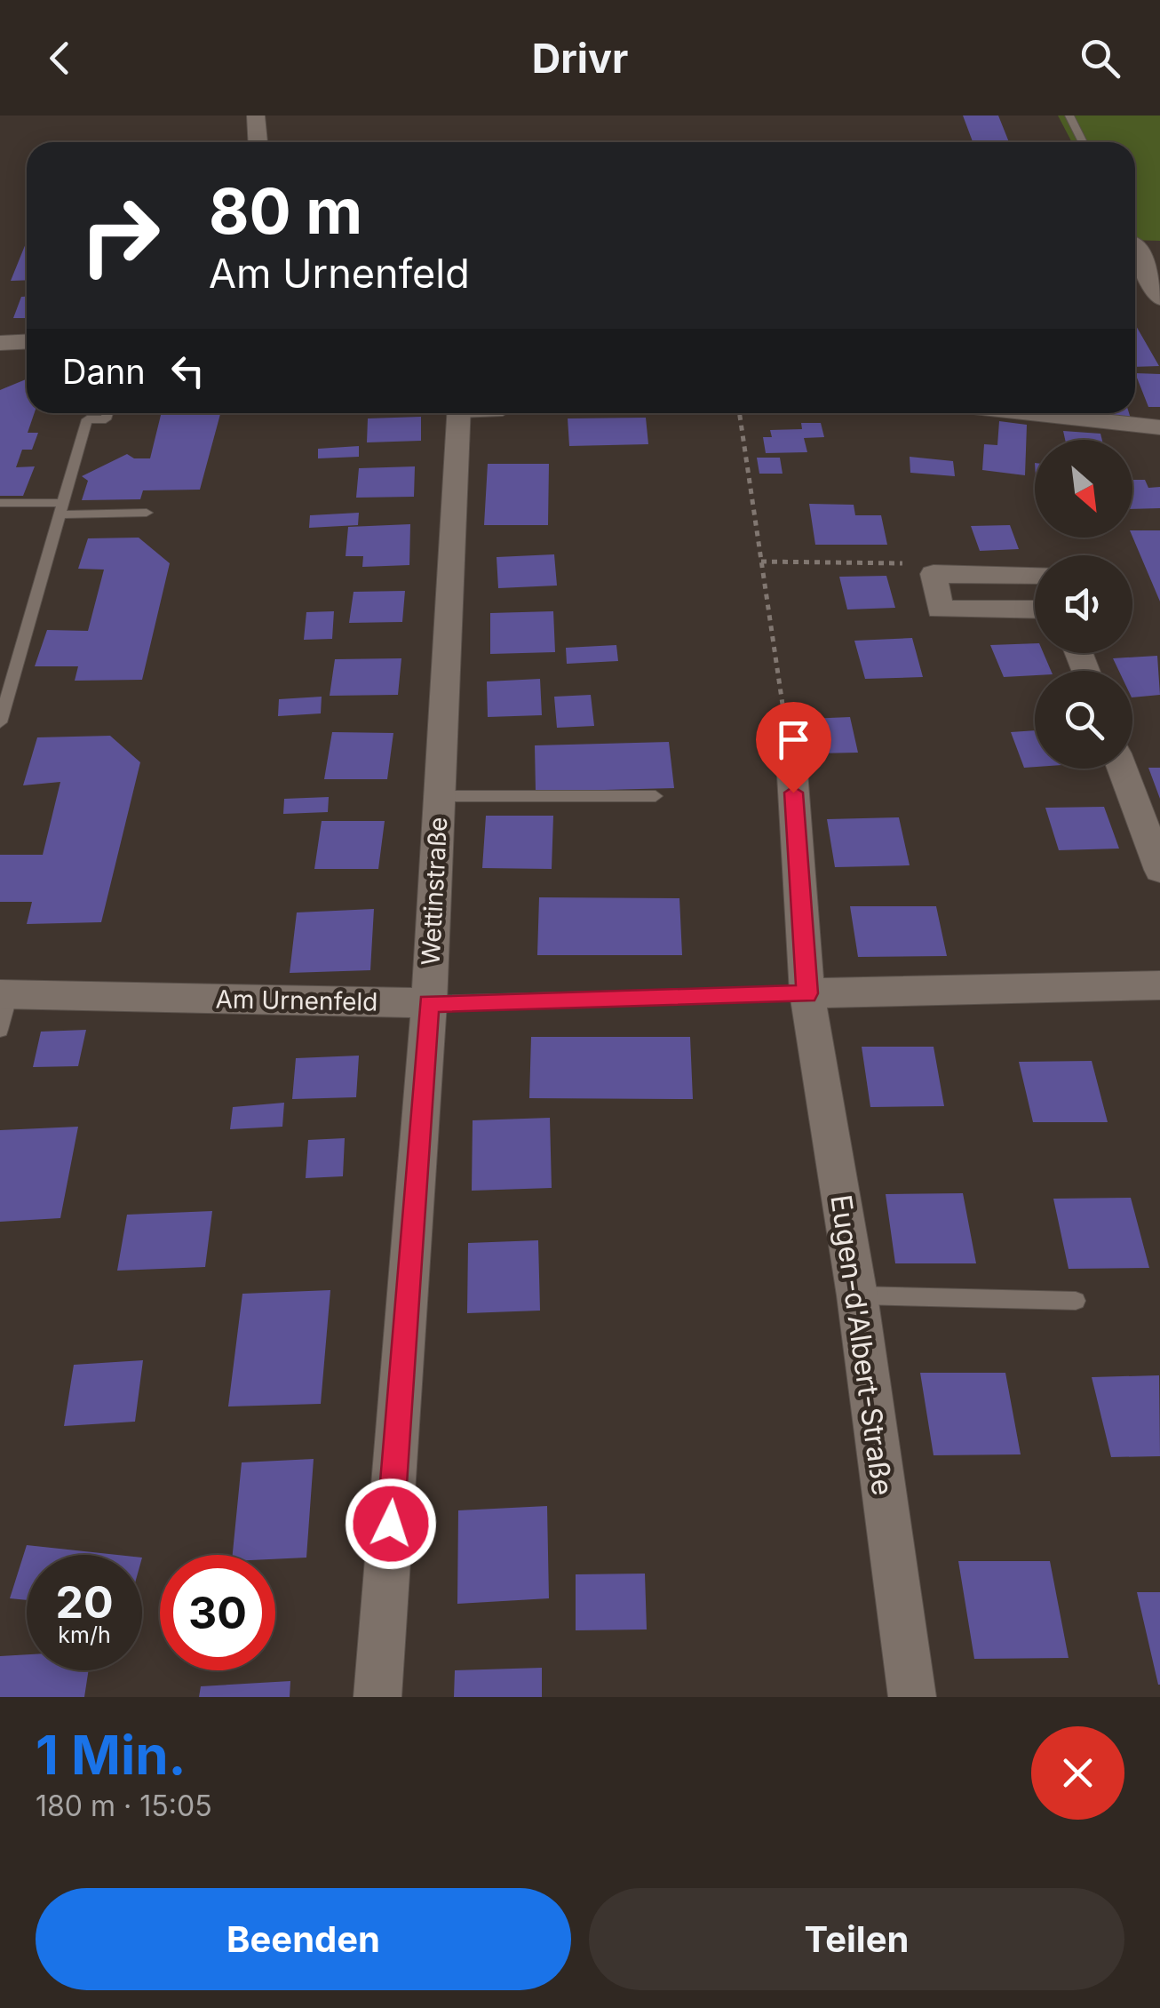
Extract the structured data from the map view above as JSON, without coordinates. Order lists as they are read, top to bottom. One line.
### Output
{"streets":{"street":["Wettinstraße","Am Urnenfeld","Eugen-d'Albert-Straße"]},"crossings":[["Wettinstraße","Am Urnenfeld"],["Am Urnenfeld","Eugen-d'Albert-Straße"]],"north":"bottom right","page":{"header":"Drivr","turn":["80 m","Am Urnenfeld"],"then":"Dann","speed":"20 km/h","limit":"30","heading":["1 Min.","180 m · 15:05"],"buttons":["Beenden","Teilen"]}}
